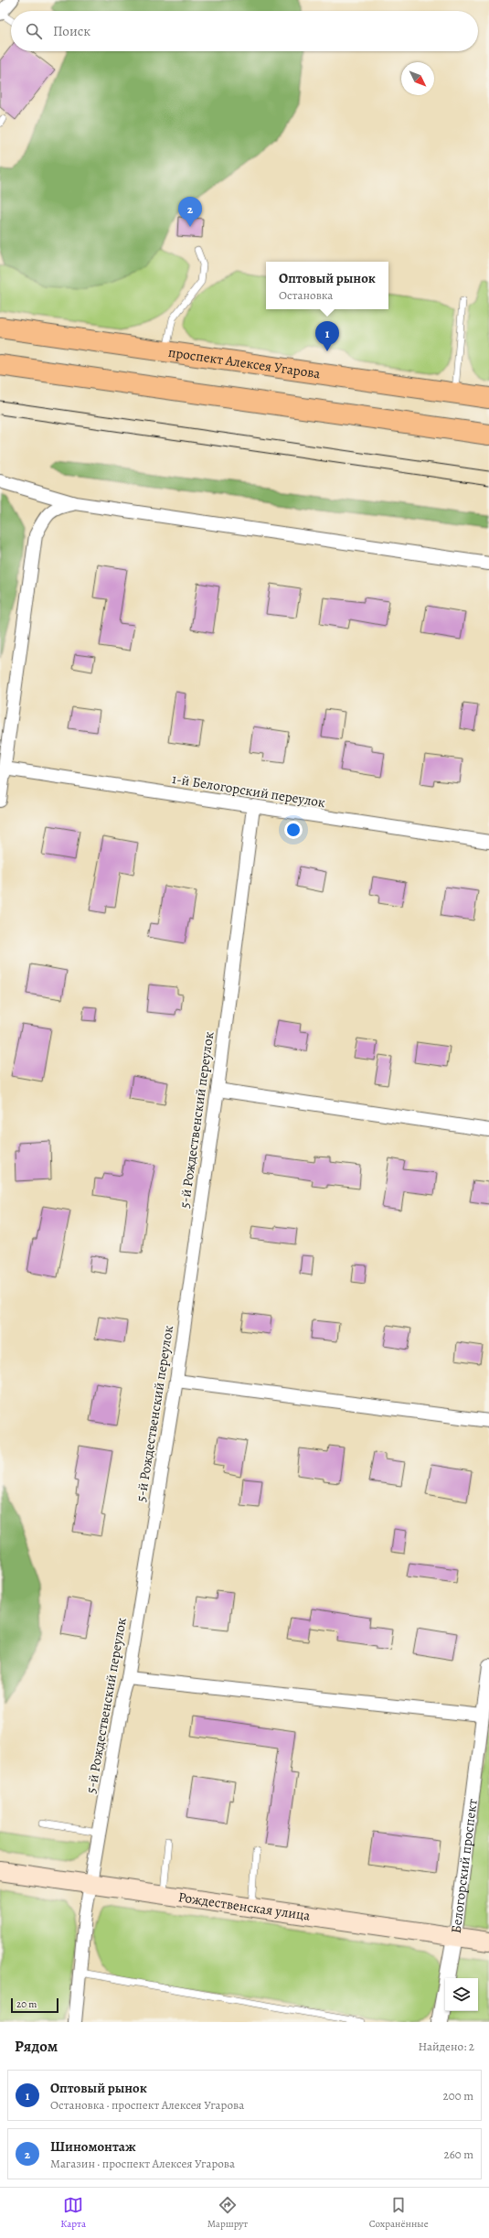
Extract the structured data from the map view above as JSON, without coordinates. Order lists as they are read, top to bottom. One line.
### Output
{"streets":{"main road":["проспект Алексея Угарова","Рождественская улица"],"street":["1-й Белогорский переулок","5-й Рождественский переулок","Белогорский проспект"]},"crossings":[["1-й Белогорский переулок","5-й Рождественский переулок"],["5-й Рождественский переулок","Рождественская улица"],["Белогорский проспект","Рождественская улица"]],"scale_bar":"20 m","north":"bottom right","page":{"search":"Поиск","pins":["2","1"],"popup":["Оптовый рынок","Остановка"],"scale":"20 m","heading":["Рядом","Найдено: 2"],"list":[{"mark":"1","name":"Оптовый рынок","note":"Остановка · проспект Алексея Угарова","value":"200 m"},{"mark":"2","name":"Шиномонтаж","note":"Магазин · проспект Алексея Угарова","value":"260 m"}],"nav":["Карта","Маршрут","Сохранённые"]}}
